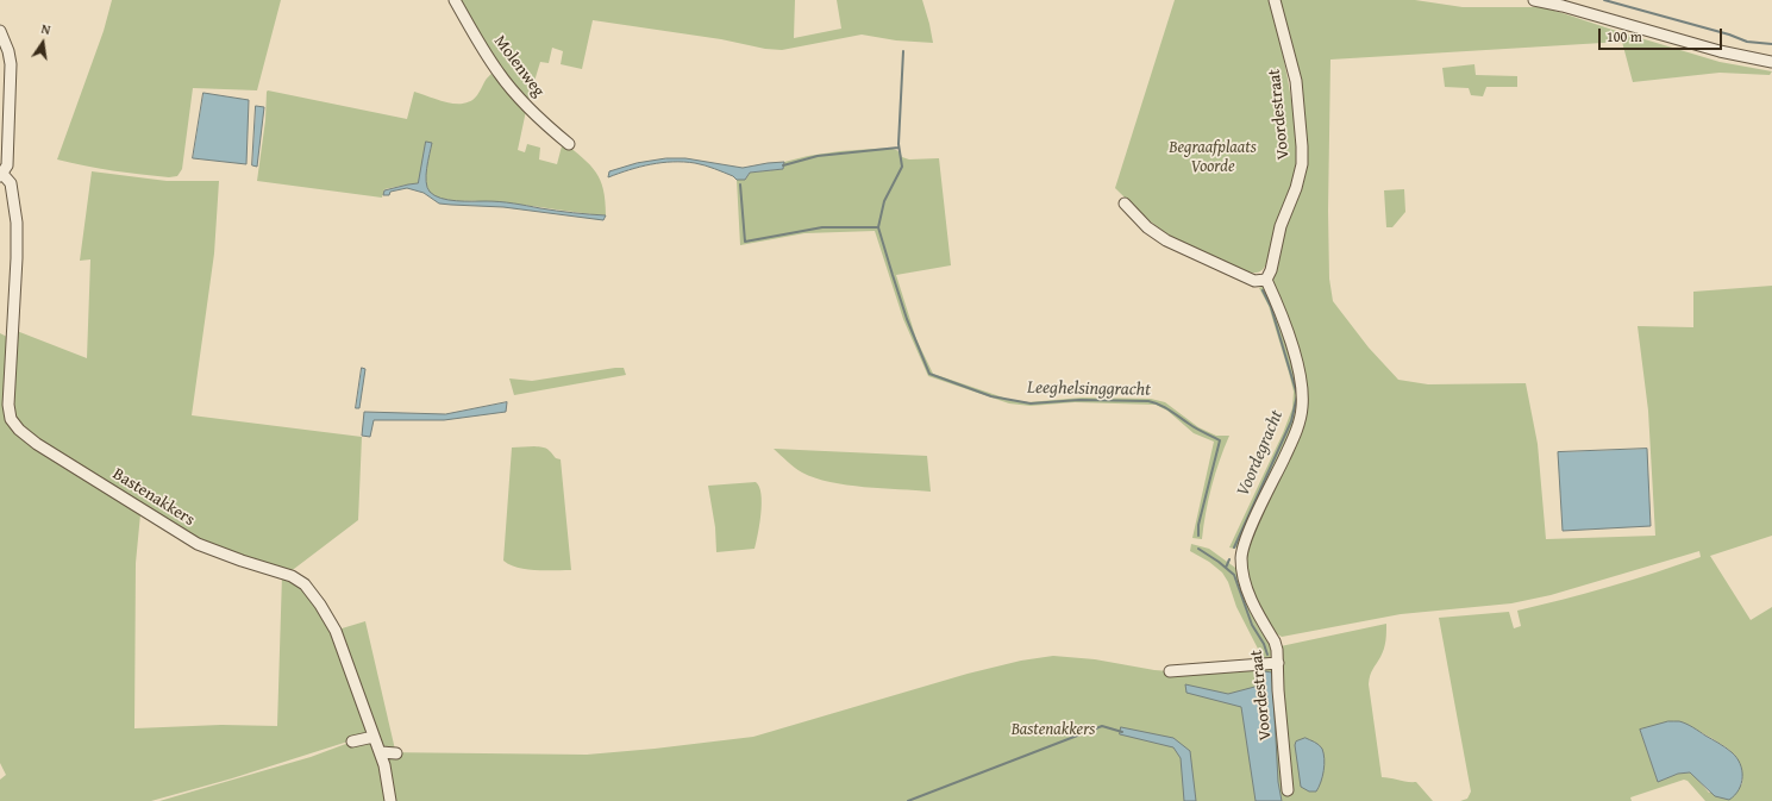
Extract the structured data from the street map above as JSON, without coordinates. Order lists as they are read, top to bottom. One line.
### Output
{"streets":{"street":["Molenweg","Voordestraat","Bastenakkers"]},"water":["Leeghelsinggracht","Voordegracht"],"parks":["Begraafplaats Voorde","Bastenakkers"],"scale_bar":"100 m","north":"top"}
